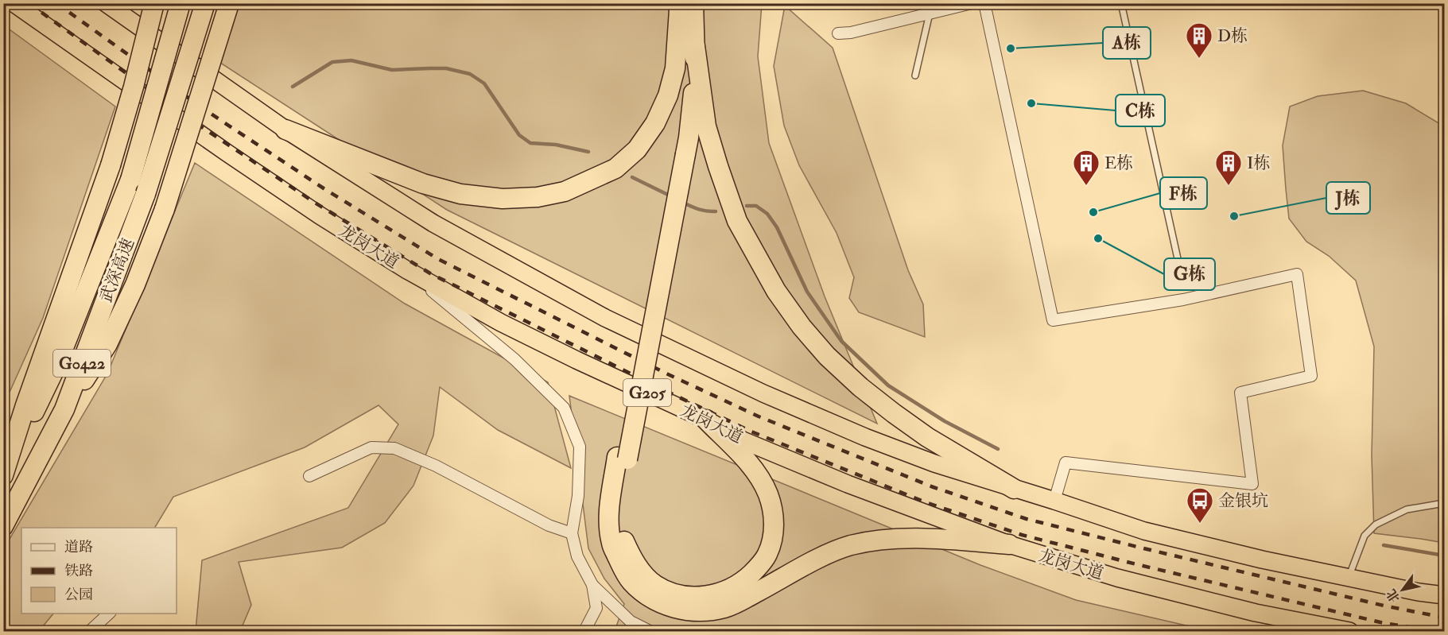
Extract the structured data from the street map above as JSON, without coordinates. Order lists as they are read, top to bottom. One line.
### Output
{"streets":{"highway":["龙岗大道","武深高速","G0422","G205"]},"places":{"other":["A栋","C栋","F栋","J栋","G栋"],"building":["D栋","E栋","I栋"],"bus stop":["金银坑"]},"legend":["道路","铁路","公园"],"north":"bottom left"}
